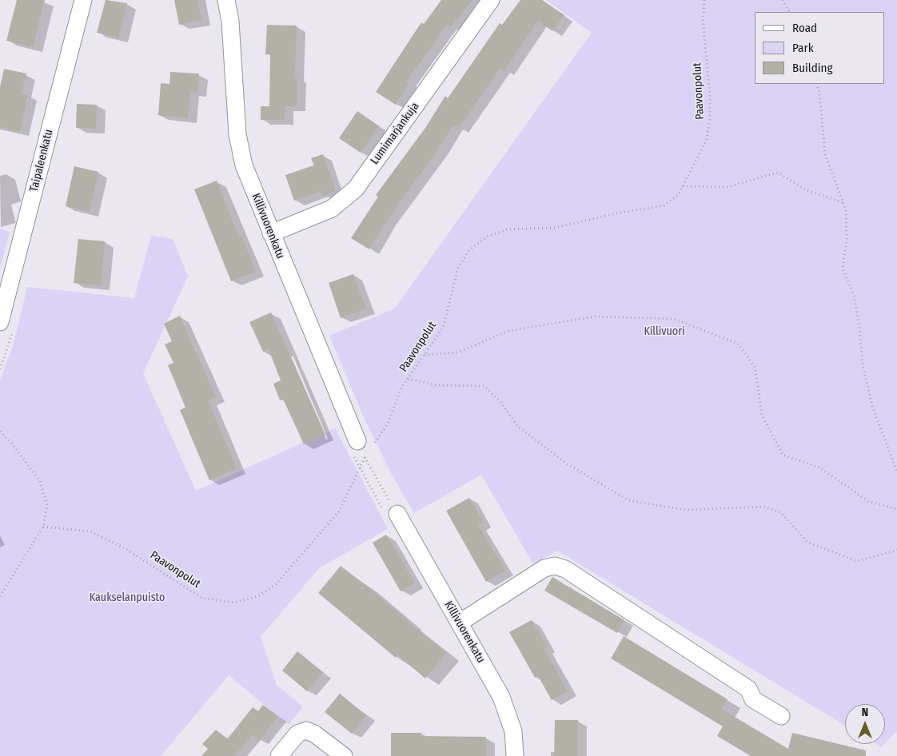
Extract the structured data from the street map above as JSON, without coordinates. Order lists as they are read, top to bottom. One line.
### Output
{"streets":{"street":["Lumimarjankuja","Taipaleenkatu","Killivuorenkatu"],"path":["Paavonpolut"]},"crossings":[["Paavonpolut","Killivuorenkatu"],["Lumimarjankuja","Killivuorenkatu"]],"parks":["Killivuori","Kaukselanpuisto"],"legend":["Road","Park","Building"],"north":"top"}
